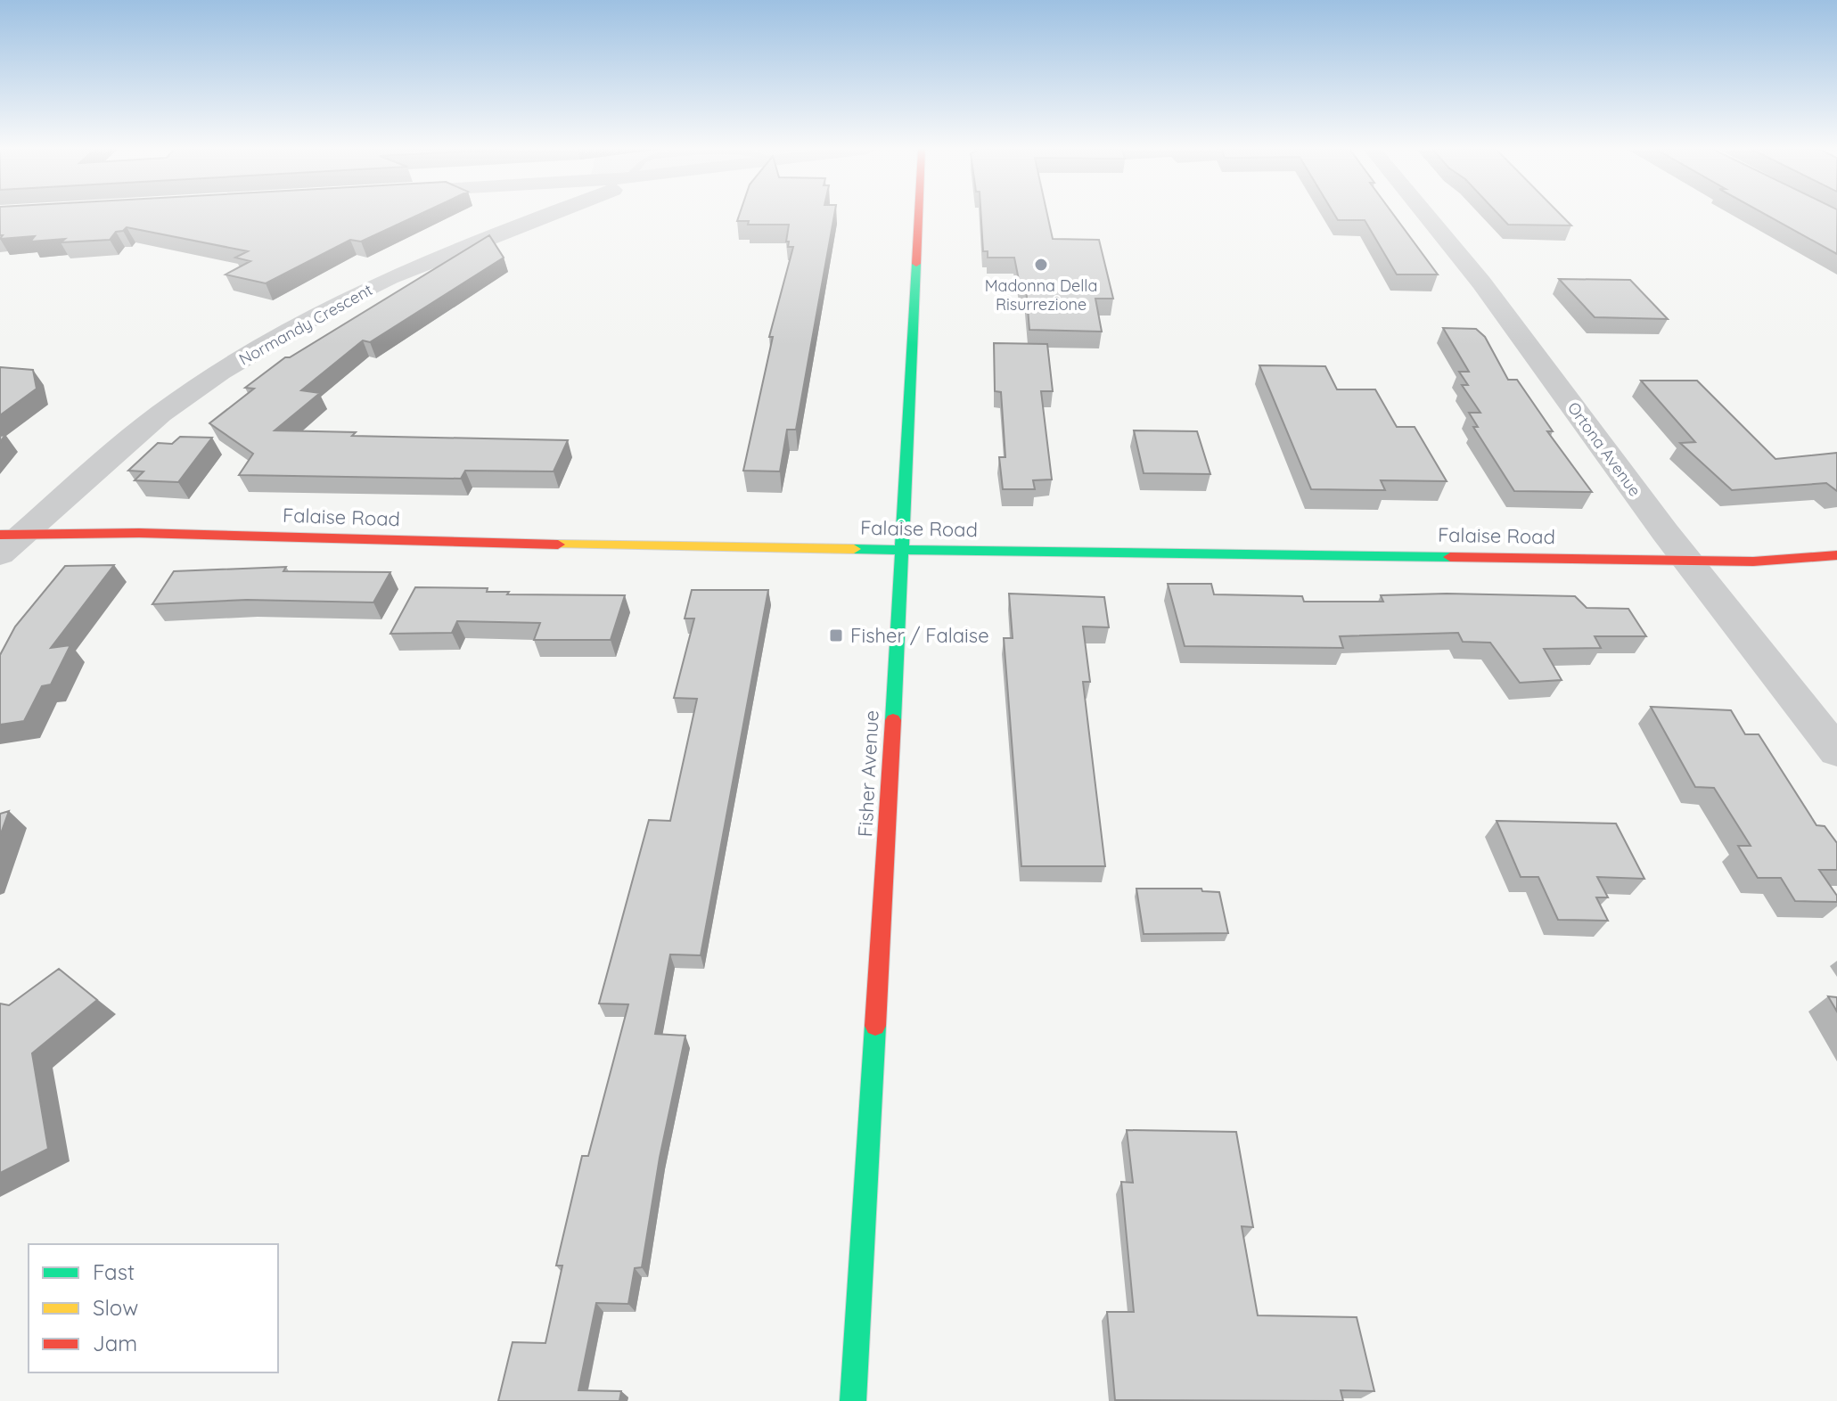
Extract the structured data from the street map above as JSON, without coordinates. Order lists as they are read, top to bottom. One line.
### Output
{"streets":{"street":["Normandy Crescent","Ortona Avenue","Falaise Road","Fisher Avenue"]},"crossings":[["Normandy Crescent","Falaise Road"],["Ortona Avenue","Falaise Road"],["Falaise Road","Fisher Avenue"]],"places":{"other":["Madonna Della Risurrezione"],"transit":["Fisher / Falaise"]},"legend":["Fast","Slow","Jam"]}
